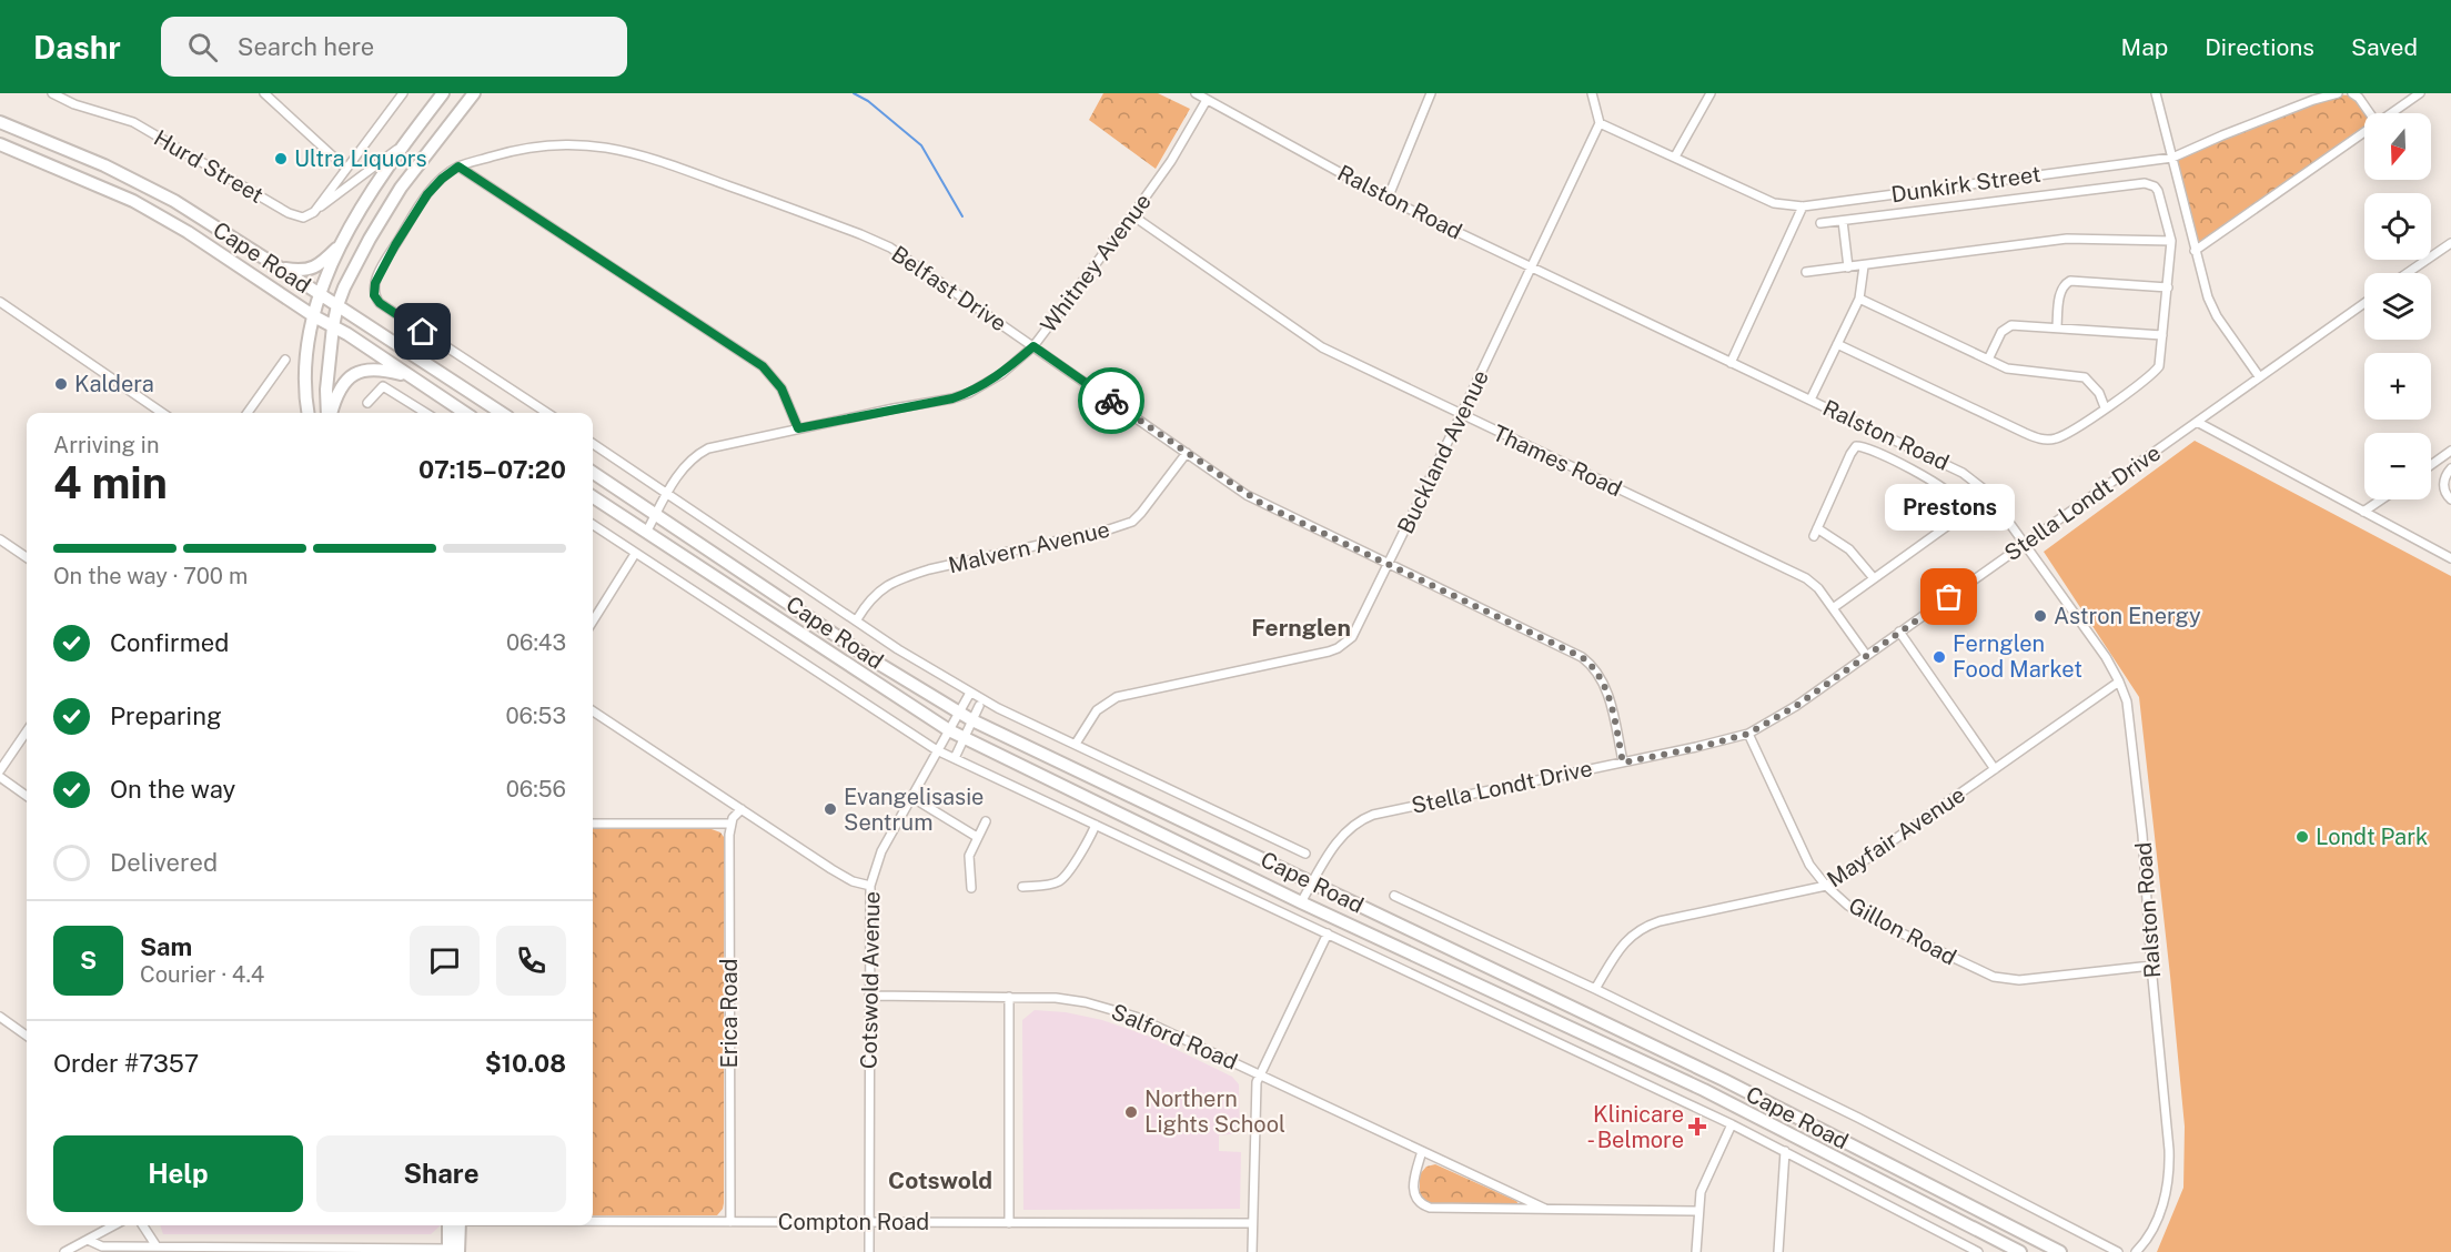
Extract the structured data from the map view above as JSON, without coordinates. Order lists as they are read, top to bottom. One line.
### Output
{"streets":{"main road":["Cape Road"],"street":["Hurd Street","Dunkirk Street","Ralston Road","Whitney Avenue","Belfast Drive","Buckland Avenue","Thames Road","Stella Londt Drive","Malvern Avenue","Mayfair Avenue","Gillon Road","Cotswold Avenue","Erica Road","Salford Road","Compton Road"]},"crossings":[["Dunkirk Street","Buckland Avenue"],["Ralston Road","Whitney Avenue"],["Ralston Road","Buckland Avenue"],["Ralston Road","Stella Londt Drive"],["Ralston Road","Mayfair Avenue"],["Ralston Road","Gillon Road"],["Cape Road","Whitney Avenue"],["Cape Road","Buckland Avenue"],["Cape Road","Stella Londt Drive"],["Cape Road","Malvern Avenue"],["Cape Road","Mayfair Avenue"],["Cape Road","Cotswold Avenue"],["Whitney Avenue","Belfast Drive"],["Whitney Avenue","Thames Road"],["Belfast Drive","Buckland Avenue"],["Belfast Drive","Stella Londt Drive"],["Belfast Drive","Malvern Avenue"],["Buckland Avenue","Thames Road"],["Thames Road","Stella Londt Drive"],["Stella Londt Drive","Gillon Road"],["Mayfair Avenue","Gillon Road"],["Cotswold Avenue","Salford Road"],["Cotswold Avenue","Compton Road"],["Erica Road","Compton Road"]],"districts":["Fernglen","Cotswold"],"places":{"other":["Ultra Liquors","Kaldera","Prestons","Astron Energy","Fernglen Food Market","Evangelisasie Sentrum","Londt Park","Northern Lights School"],"health":["Klinicare - Belmore"]},"north":"bottom","page":{"header":"Dashr","search":"Search here","nav":["Map","Directions","Saved"],"map_buttons":["+","−"],"heading":["4 min","Arriving in","07:15–07:20"],"panel":["Sam","Courier · 4.4","Order #7357","$10.08"],"bubble":"Prestons","bar":"On the way · 700 m","list":[["Confirmed","06:43"],["Preparing","06:53"],["On the way","06:56"],"Delivered"],"round":"S","buttons":["Help","Share"]}}
